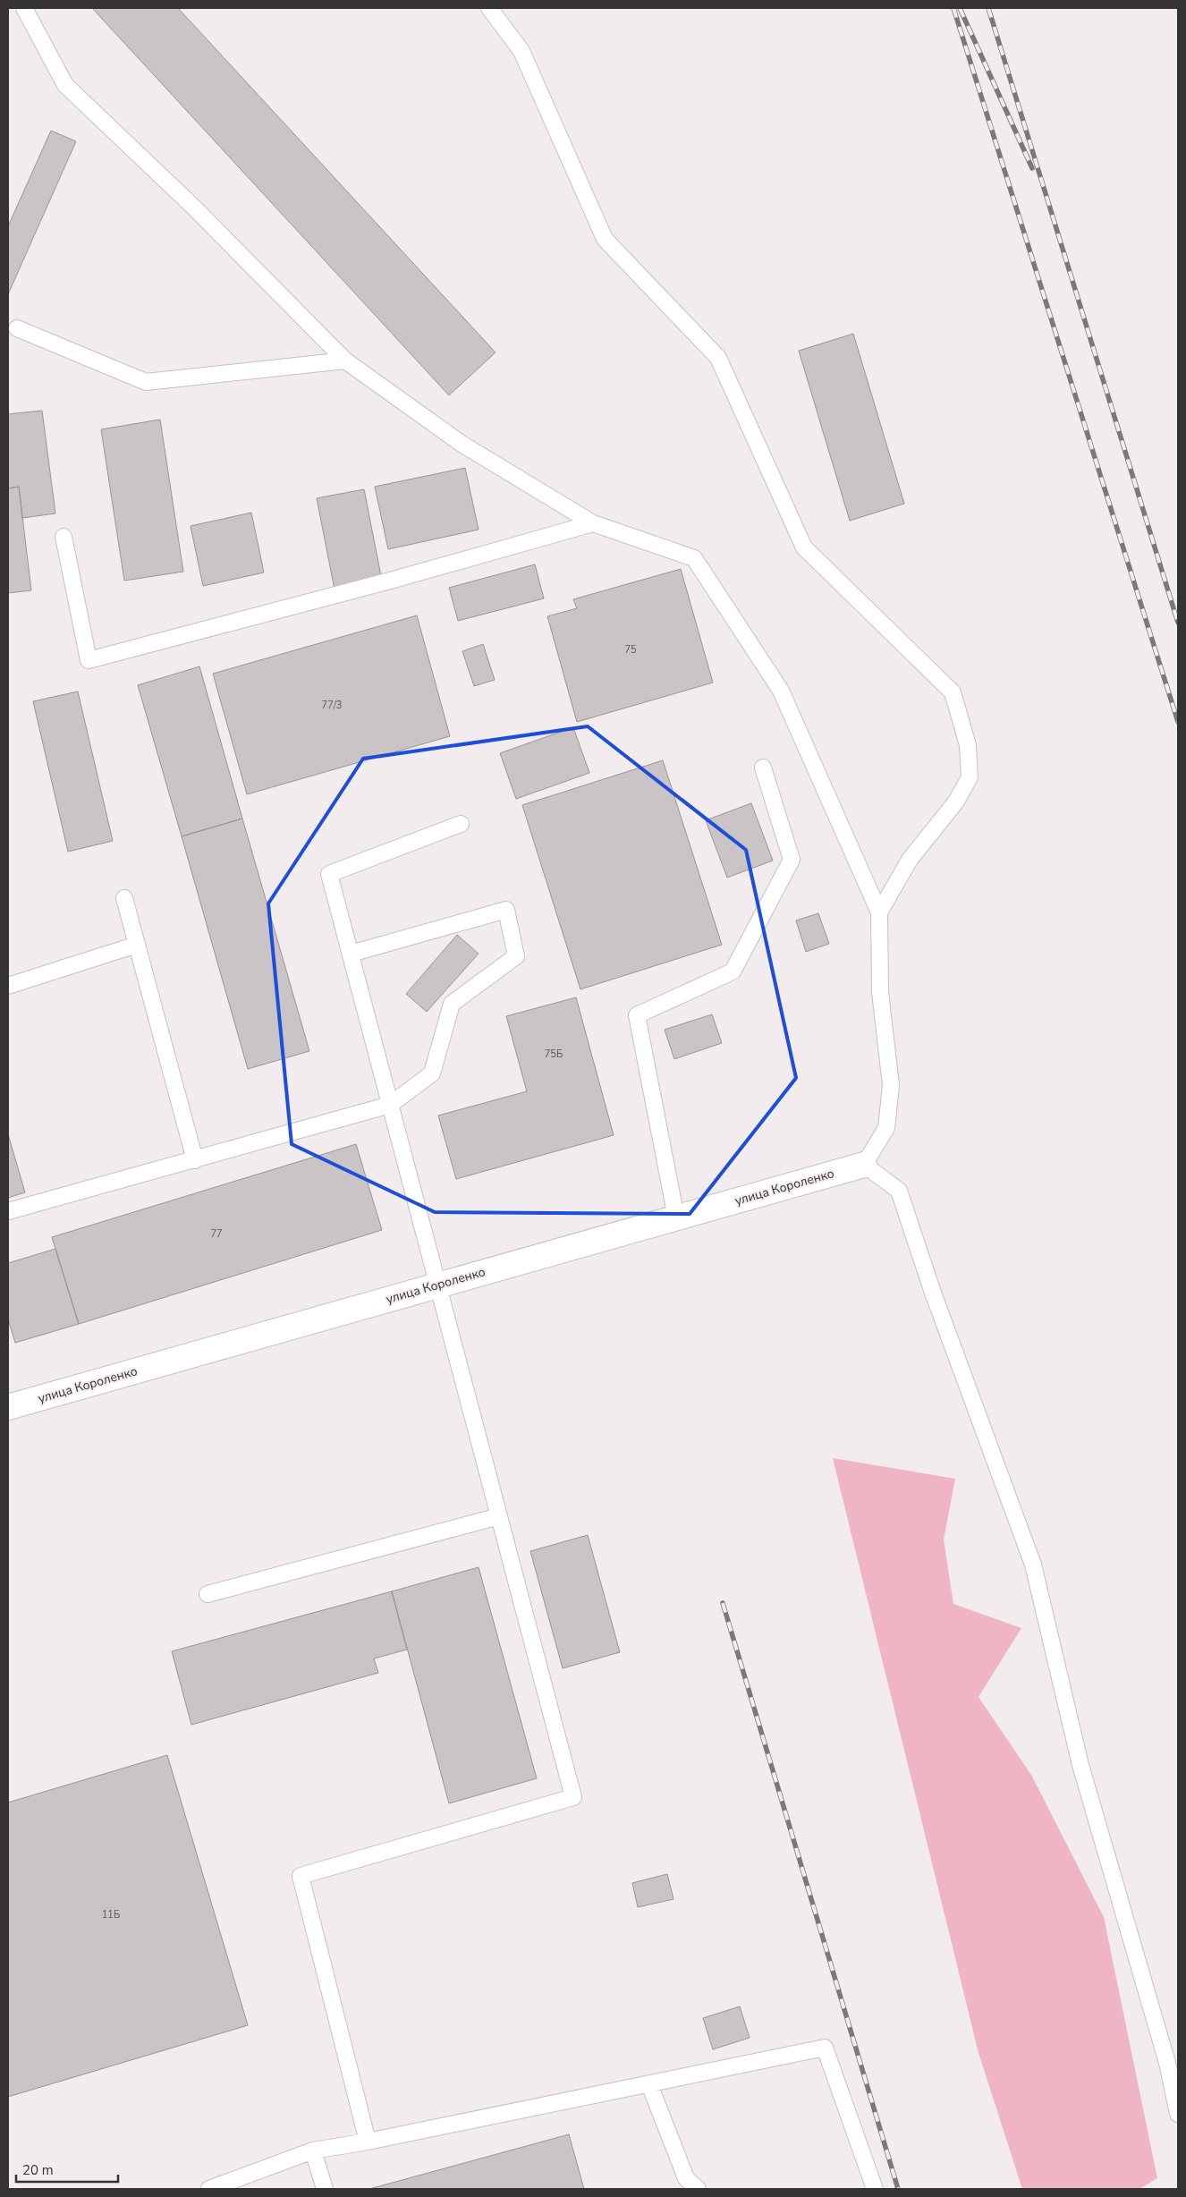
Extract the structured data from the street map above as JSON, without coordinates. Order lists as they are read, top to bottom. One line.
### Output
{"streets":{"street":["улица Короленко"]},"house_numbers":["75","77/3","75Б","77","11Б"],"scale_bar":"20 m"}
